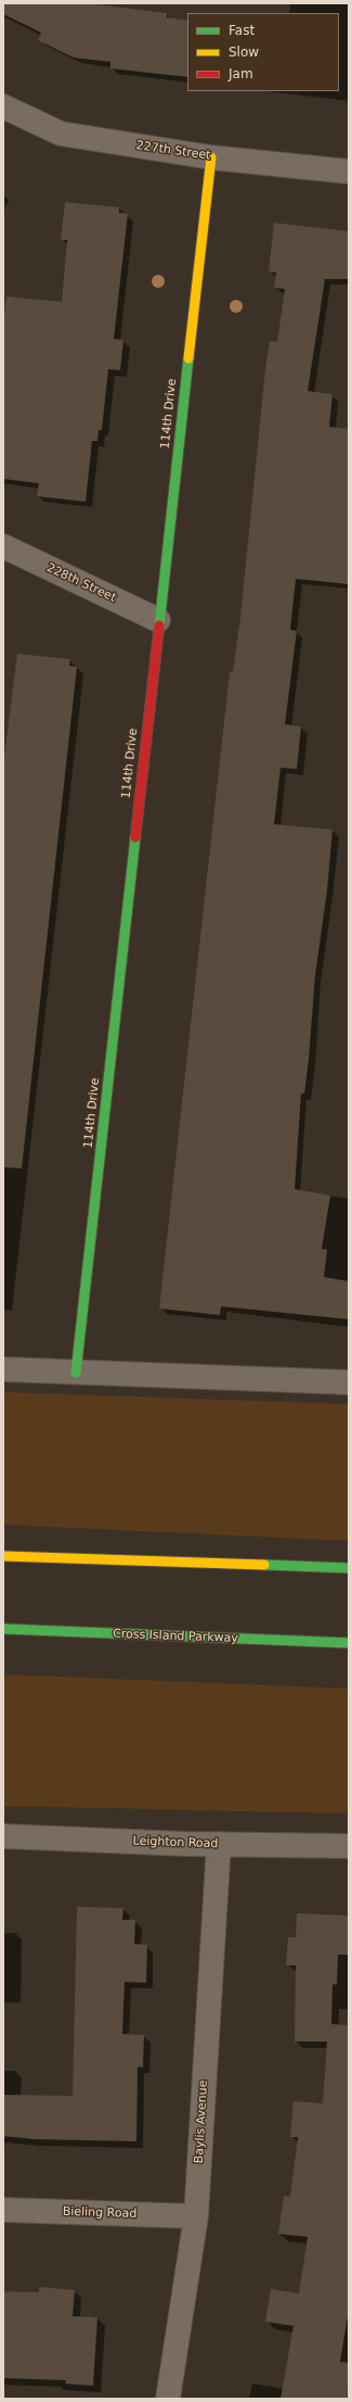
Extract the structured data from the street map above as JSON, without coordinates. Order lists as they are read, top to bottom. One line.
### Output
{"streets":{"main road":["114th Drive","Cross Island Parkway"],"street":["227th Street","228th Street","Leighton Road","Baylis Avenue","Bieling Road"]},"crossings":[["227th Street","114th Drive"],["114th Drive","228th Street"],["Leighton Road","Baylis Avenue"],["Baylis Avenue","Bieling Road"]],"legend":["Fast","Slow","Jam"]}
